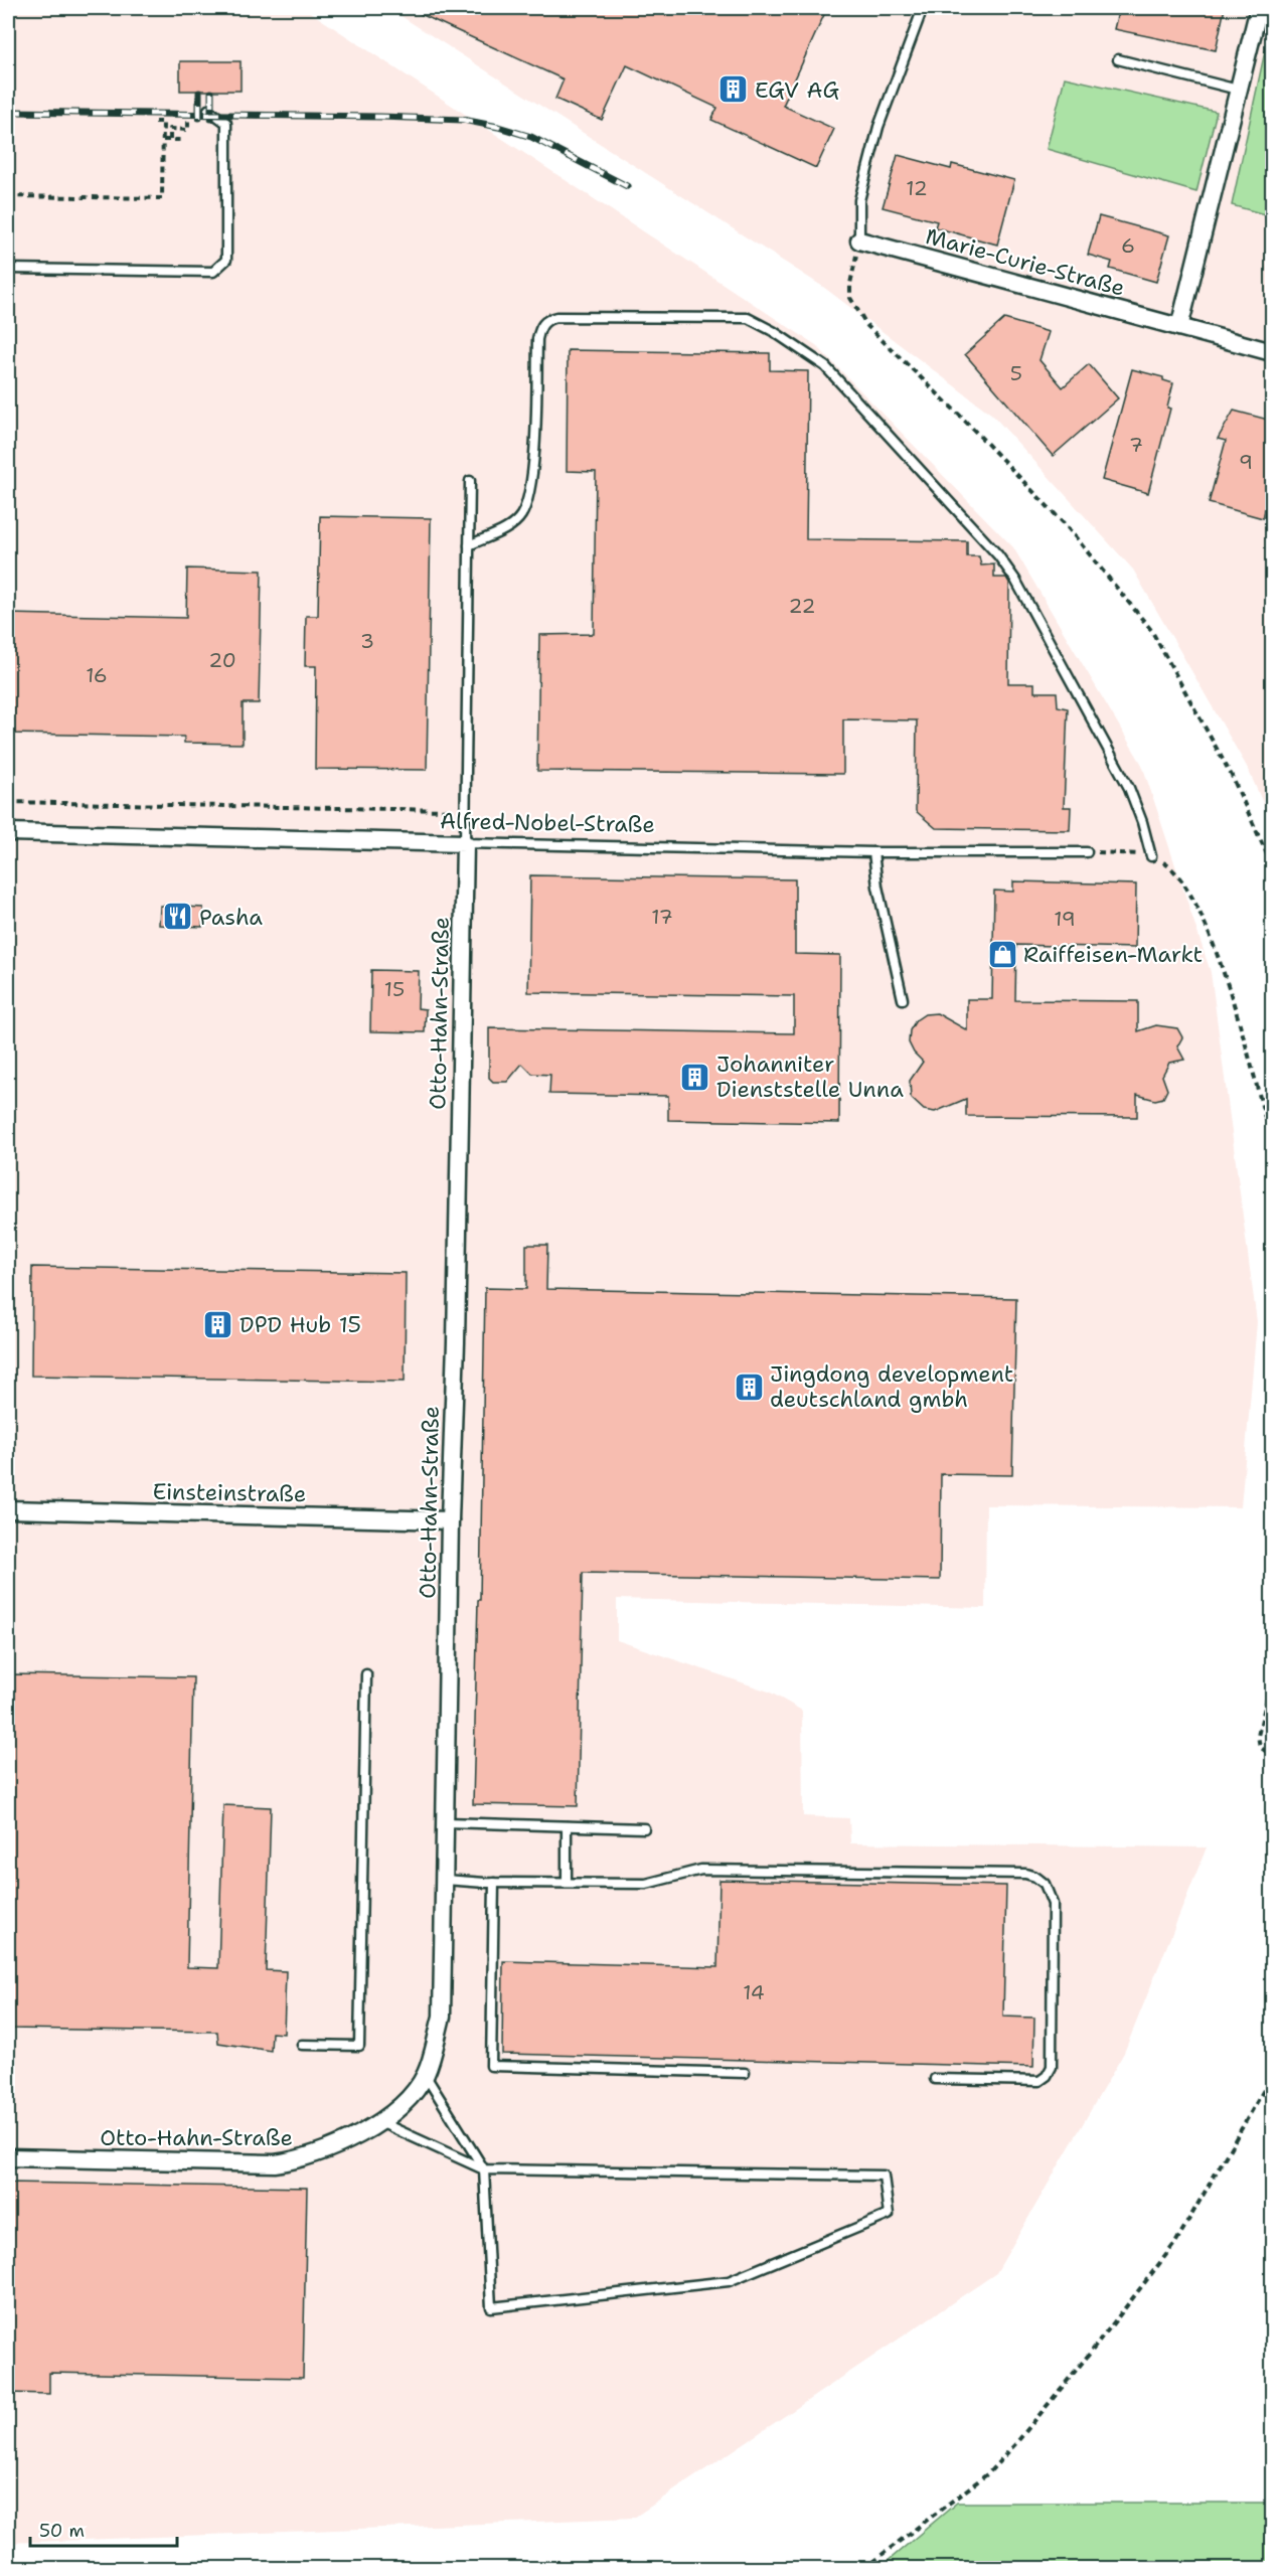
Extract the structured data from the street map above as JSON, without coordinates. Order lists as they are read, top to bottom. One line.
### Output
{"streets":{"street":["Marie-Curie-Straße","Alfred-Nobel-Straße","Otto-Hahn-Straße","Einsteinstraße"]},"crossings":[["Alfred-Nobel-Straße","Otto-Hahn-Straße"],["Otto-Hahn-Straße","Einsteinstraße"]],"places":{"building":["EGV AG","Johanniter Dienststelle Unna","DPD Hub 15","Jingdong development deutschland gmbh"],"restaurant":["Pasha"],"shop":["Raiffeisen-Markt"]},"house_numbers":["12","6","5","7","9","22","3","20","16","17","19","15","14"],"scale_bar":"50 m"}
